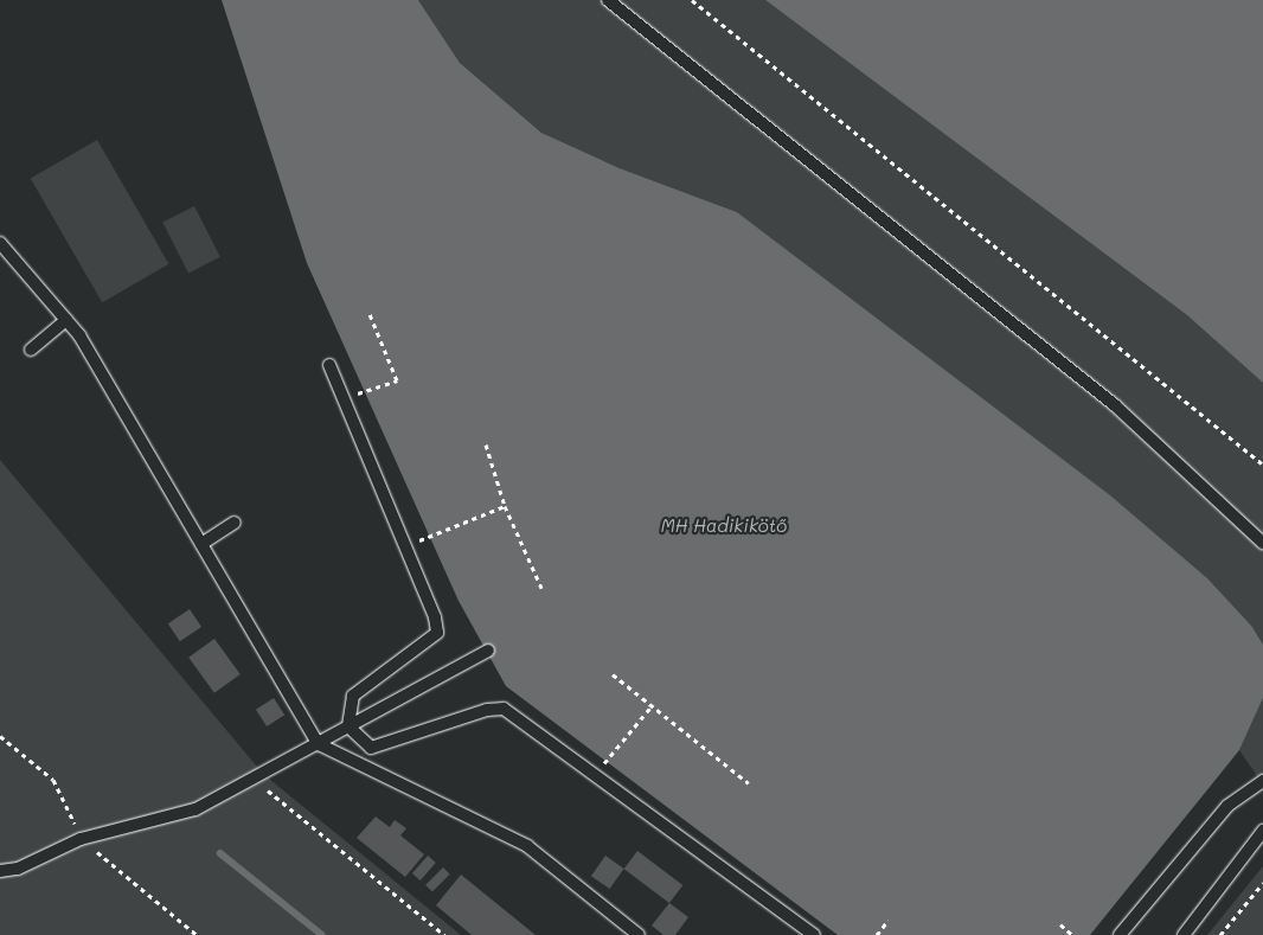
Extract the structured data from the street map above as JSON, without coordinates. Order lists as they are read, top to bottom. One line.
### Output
{"water":["MH Hadikikötő"]}
